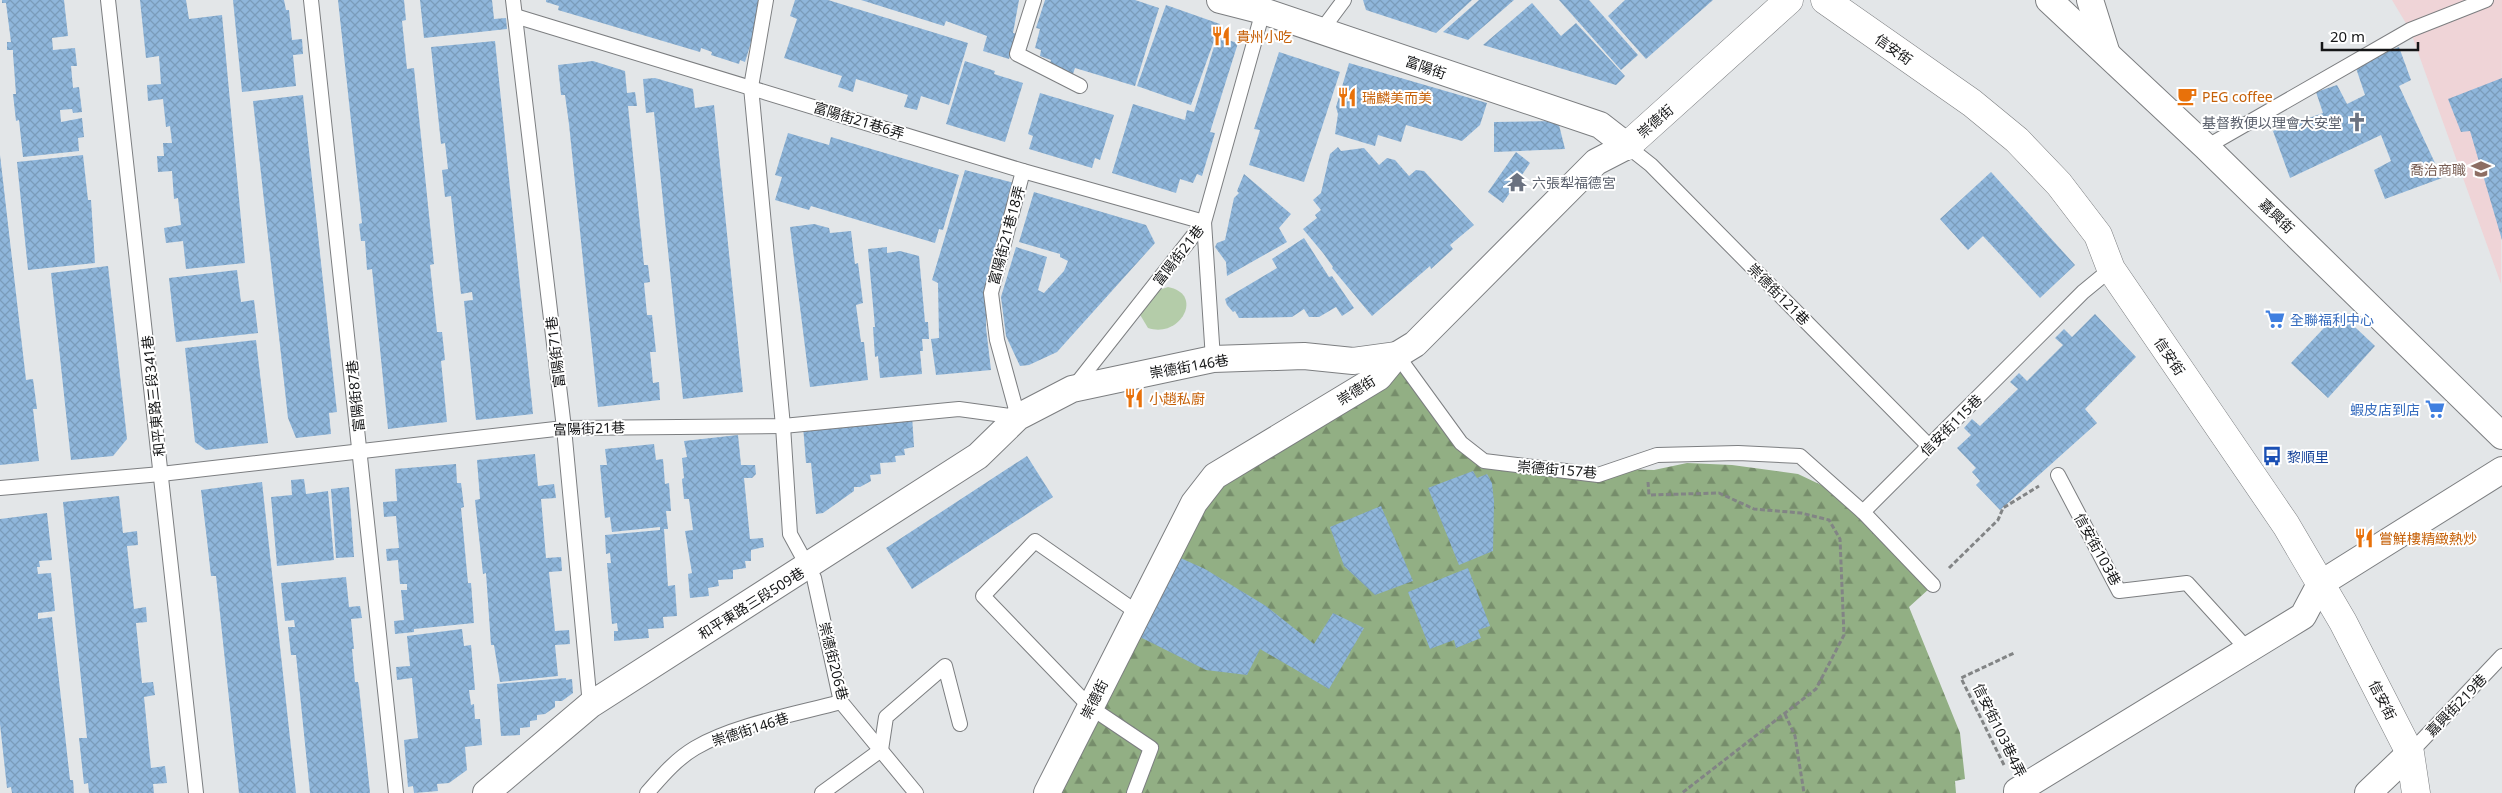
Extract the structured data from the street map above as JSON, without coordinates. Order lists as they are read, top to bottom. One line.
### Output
{"streets":{"street":["信安街","富陽街","崇德街","嘉興街","崇德街146巷","和平東路三段509巷"],"lane":["富陽街21巷6弄","富陽街21巷18弄","富陽街21巷","崇德街121巷","富陽街71巷","和平東路三段341巷","富陽街87巷","信安街115巷","崇德街157巷","信安街103巷","崇德街206巷","嘉興街219巷"],"path":["信安街103巷4弄"]},"crossings":[["信安街","信安街115巷"],["信安街","嘉興街219巷"],["富陽街","崇德街"],["富陽街","富陽街21巷"],["富陽街","崇德街121巷"],["富陽街21巷6弄","富陽街21巷18弄"],["富陽街21巷6弄","富陽街21巷"],["富陽街21巷6弄","富陽街71巷"],["富陽街21巷6弄","崇德街206巷"],["崇德街","崇德街121巷"],["崇德街","崇德街146巷"],["崇德街","崇德街157巷"],["富陽街21巷18弄","富陽街21巷"],["富陽街21巷18弄","崇德街146巷"],["富陽街21巷18弄","和平東路三段509巷"],["富陽街21巷","富陽街71巷"],["富陽街21巷","崇德街146巷"],["富陽街21巷","和平東路三段341巷"],["富陽街21巷","富陽街87巷"],["富陽街21巷","和平東路三段509巷"],["富陽街21巷","崇德街206巷"],["崇德街121巷","信安街115巷"],["富陽街71巷","和平東路三段509巷"],["崇德街146巷","崇德街157巷"],["崇德街146巷","和平東路三段509巷"],["崇德街146巷","崇德街206巷"],["信安街115巷","崇德街157巷"],["和平東路三段509巷","崇德街206巷"]],"places":{"restaurant":["貴州小吃","瑞麟美而美","小趙私廚","嘗鮮樓精緻熱炒"],"cafe":["PEG coffee"],"church":["基督教便以理會大安堂"],"school or university":["喬治商職"],"temple":["六張犁福德宮"],"supermarket":["全聯福利中心","蝦皮店到店"],"bus stop":["黎順里"]},"scale_bar":"20 m"}
